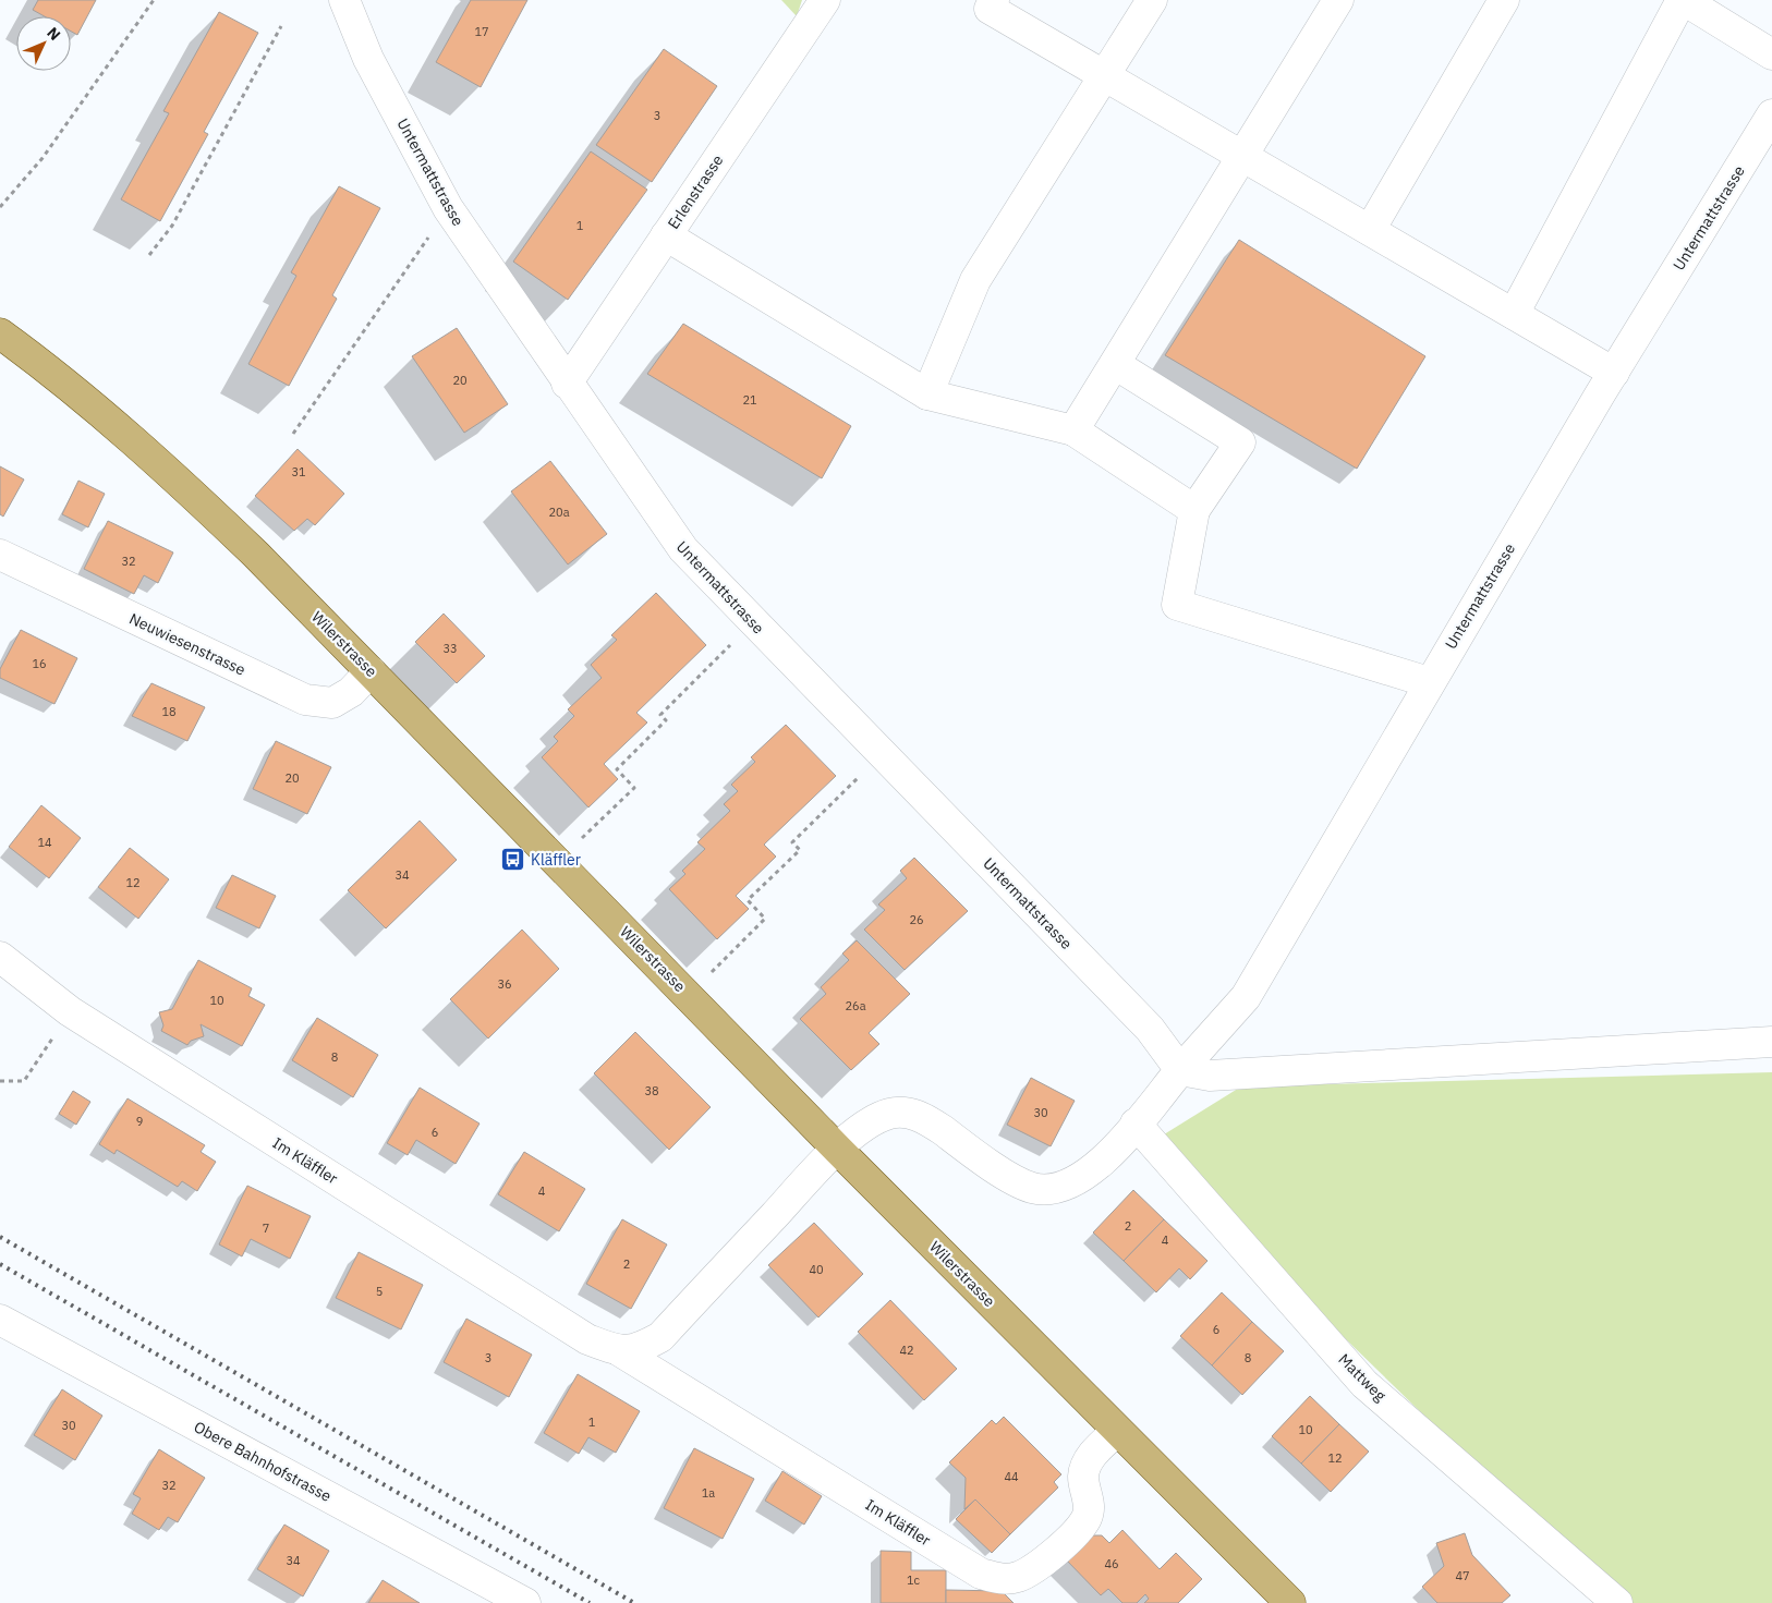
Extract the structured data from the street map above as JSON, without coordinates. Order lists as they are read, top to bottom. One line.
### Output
{"streets":{"main road":["Wilerstrasse"],"street":["Untermattstrasse","Erlenstrasse","Neuwiesenstrasse","Im Kläffler","Mattweg","Obere Bahnhofstrasse"]},"crossings":[["Untermattstrasse","Erlenstrasse"],["Untermattstrasse","Wilerstrasse"],["Untermattstrasse","Mattweg"],["Neuwiesenstrasse","Wilerstrasse"],["Wilerstrasse","Im Kläffler"]],"places":{"bus stop":["Kläffler"]},"house_numbers":["17","3","1","20","21","31","20a","32","33","16","18","20","14","34","12","26","36","10","26a","8","38","30","9","6","4","2","7","4","2","40","5","6","42","3","8","1","30","10","12","44","32","1a","34","46","47","1c"],"north":"top right"}
